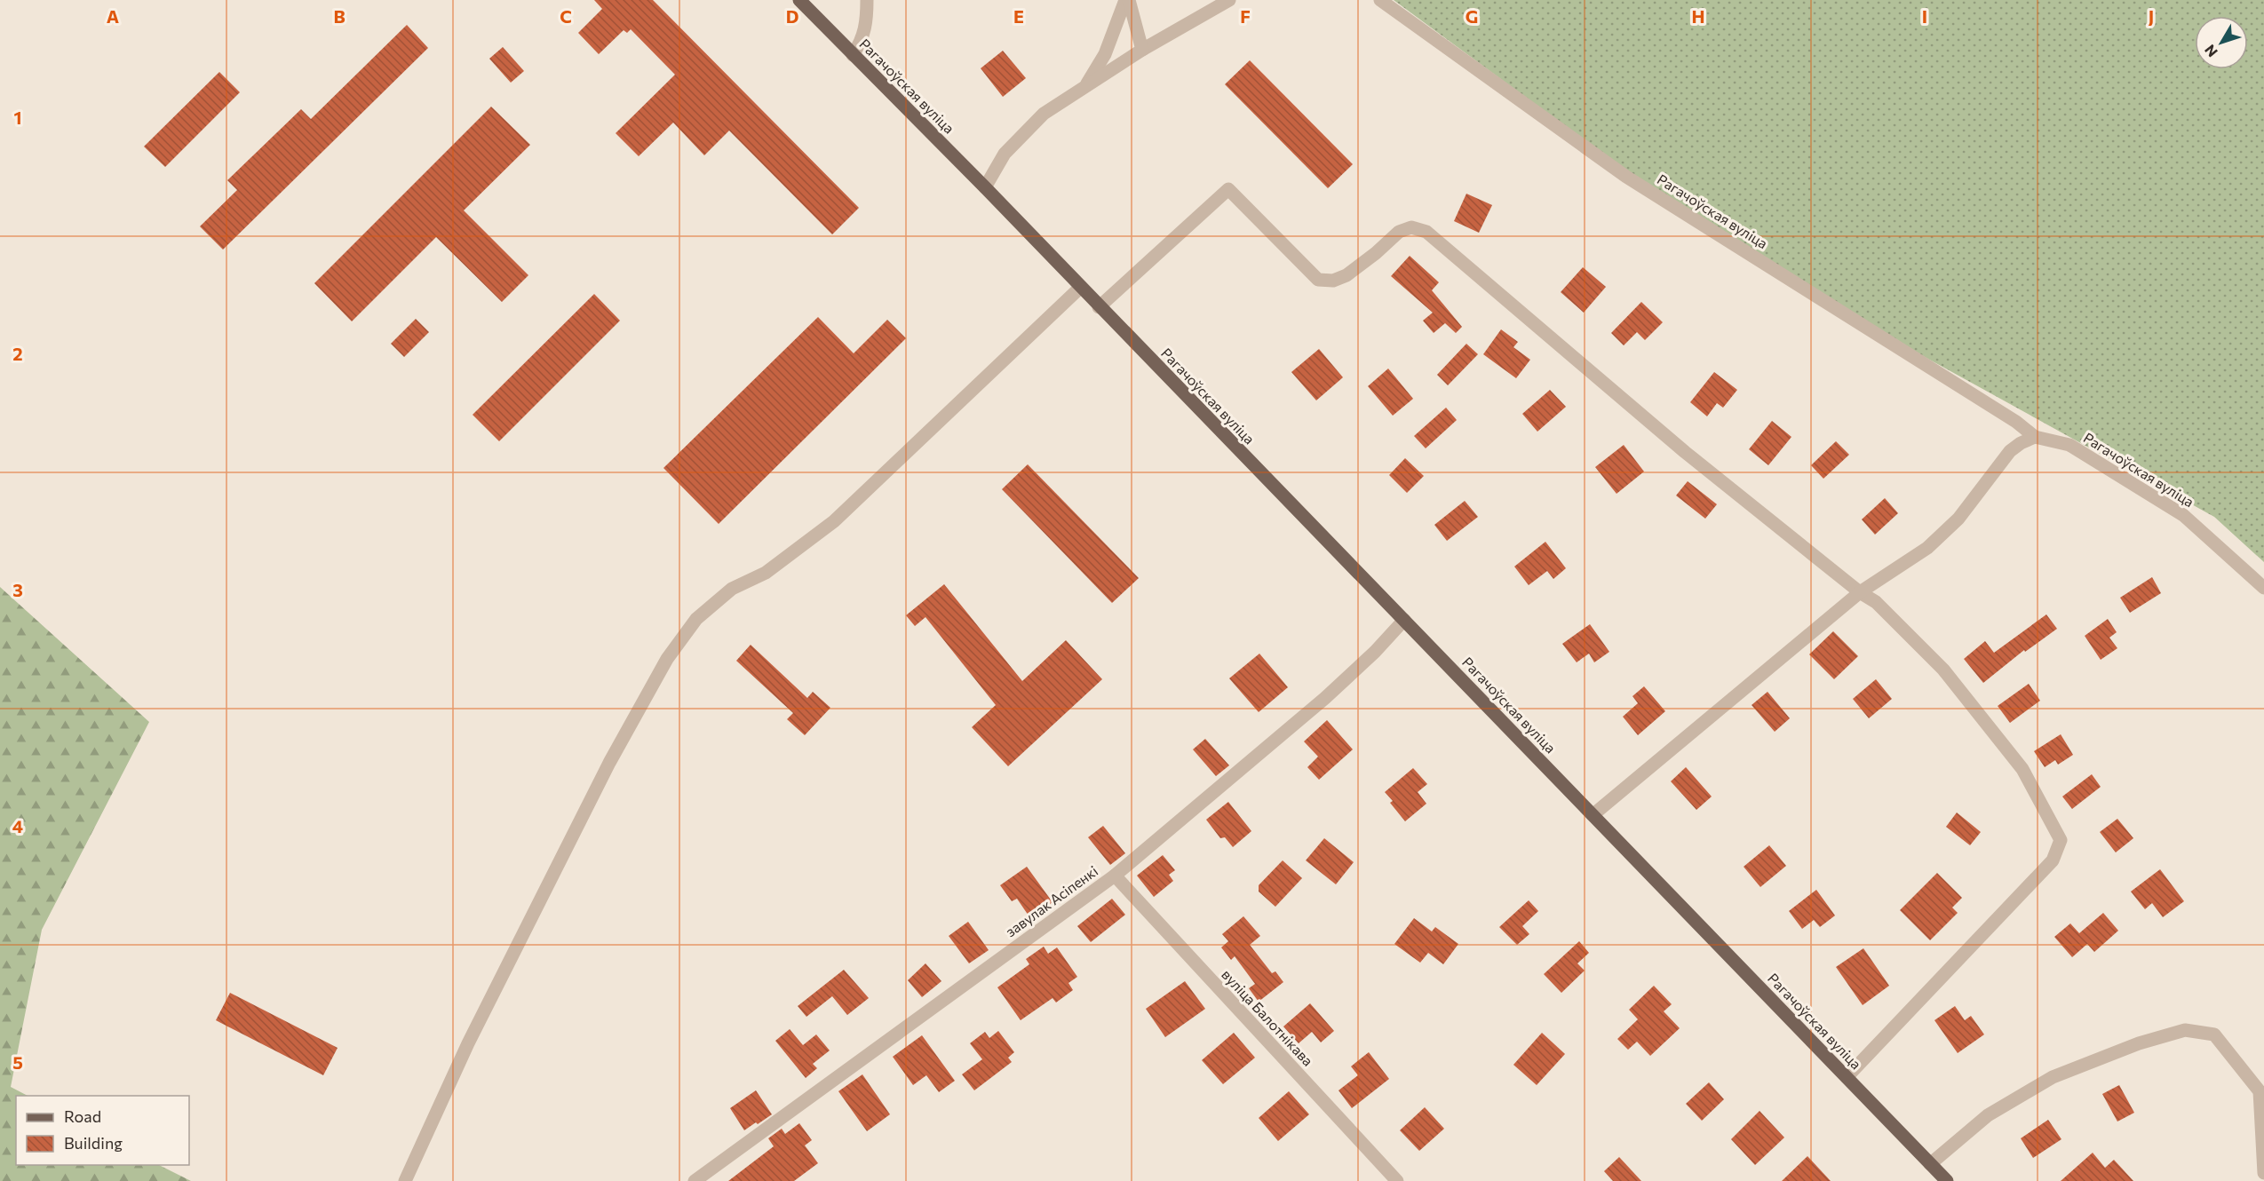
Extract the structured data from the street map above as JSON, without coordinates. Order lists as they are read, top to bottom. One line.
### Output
{"streets":{"main road":["Рагачоўская вуліца"],"street":["завулак Асіпенкі","вуліца Балотнікава"]},"crossings":[["Рагачоўская вуліца","завулак Асіпенкі"],["завулак Асіпенкі","вуліца Балотнікава"]],"legend":["Road","Building"],"north":"bottom left","grid":{"columns":["A","B","C","D","E","F","G","H","I","J"],"rows":["1","2","3","4","5"]}}
